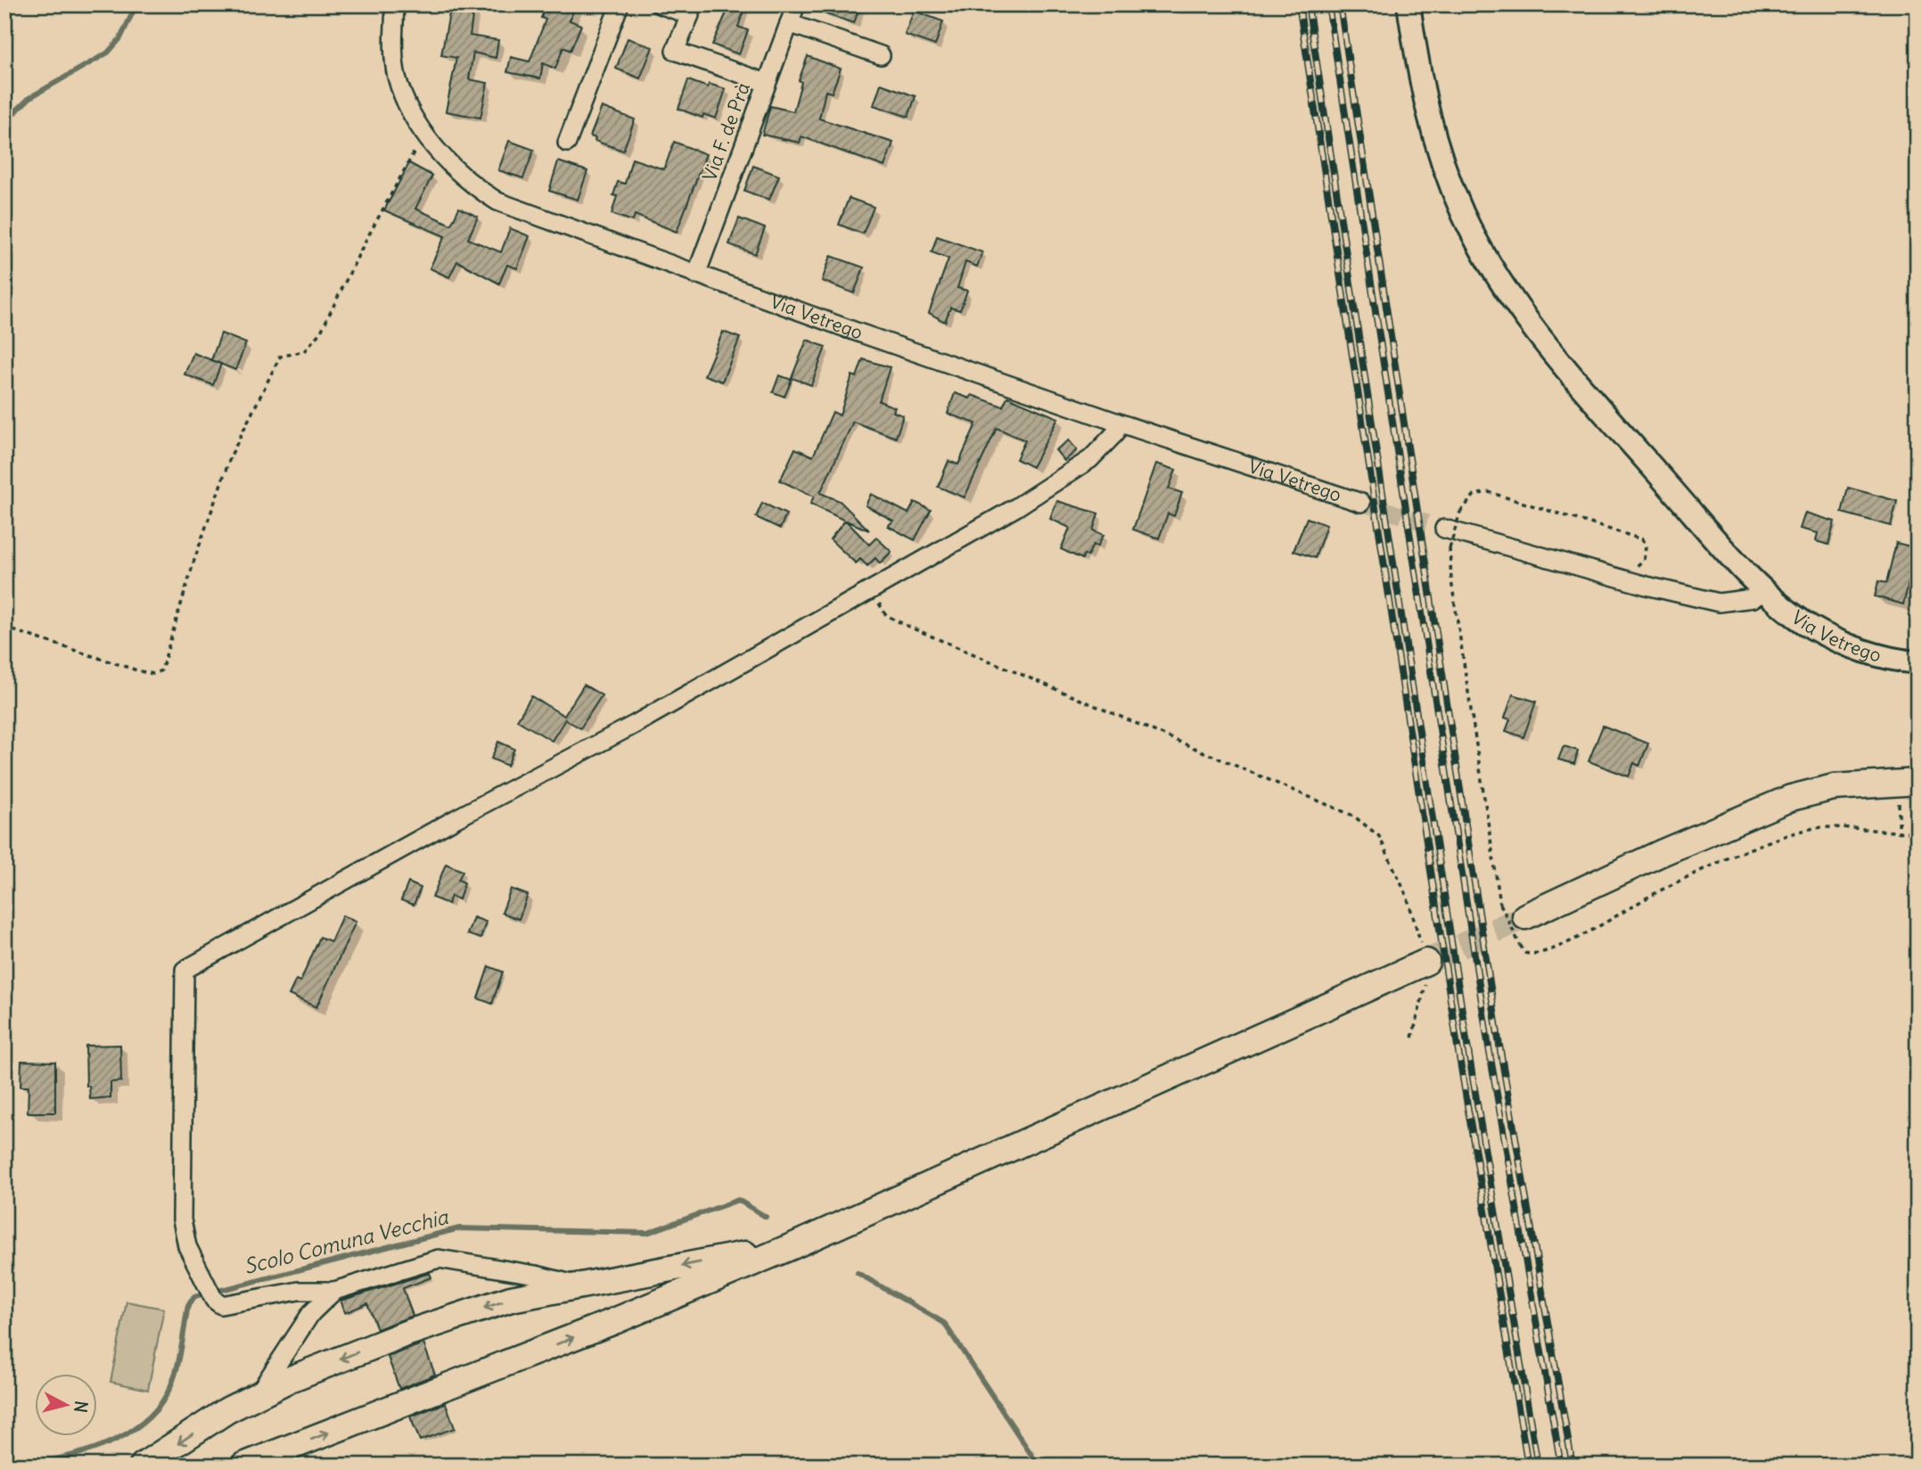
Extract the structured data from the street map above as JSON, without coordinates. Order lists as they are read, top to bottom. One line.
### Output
{"streets":{"main road":["Via Vetrego"],"street":["Via F. de Prà"]},"crossings":[["Via F. de Prà","Via Vetrego"]],"water":["Scolo Comuna Vecchia"],"north":"right"}
